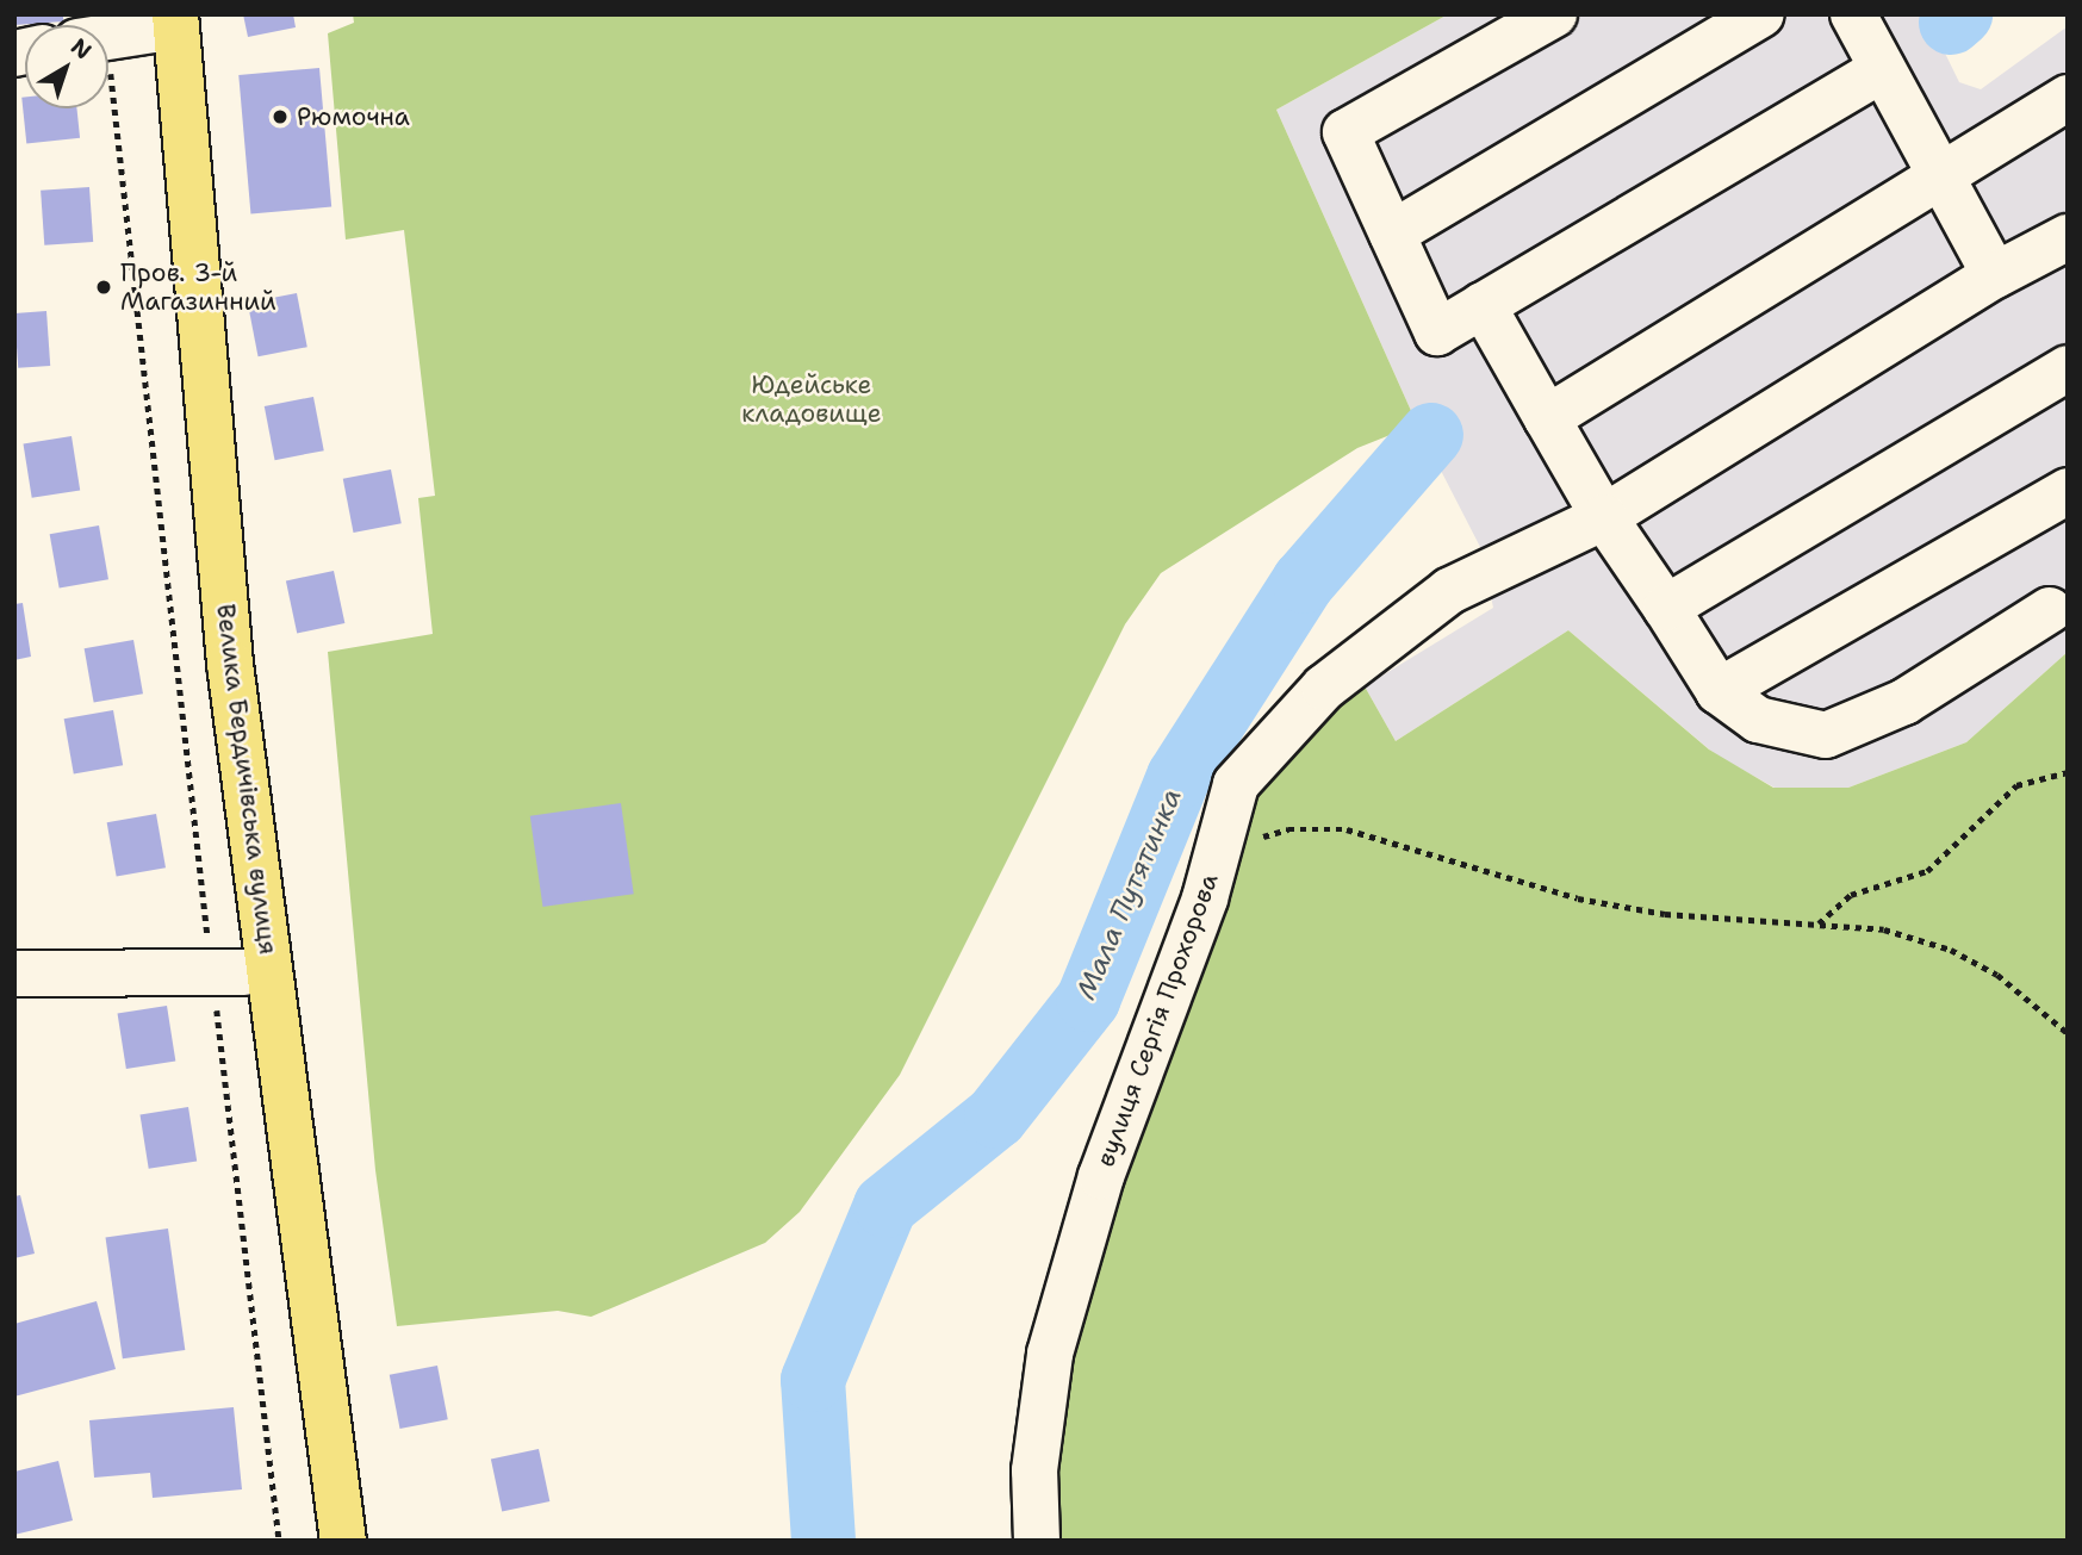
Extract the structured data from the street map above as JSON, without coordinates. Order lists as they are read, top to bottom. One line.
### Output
{"streets":{"main road":["Велика Бердичівська вулиця"],"street":["вулиця Сергія Прохорова"]},"water":["Мала Путятинка"],"parks":["Юдейське кладовище"],"places":["Рюмочна","Пров. 3-й Магазинний"],"north":"top right"}
